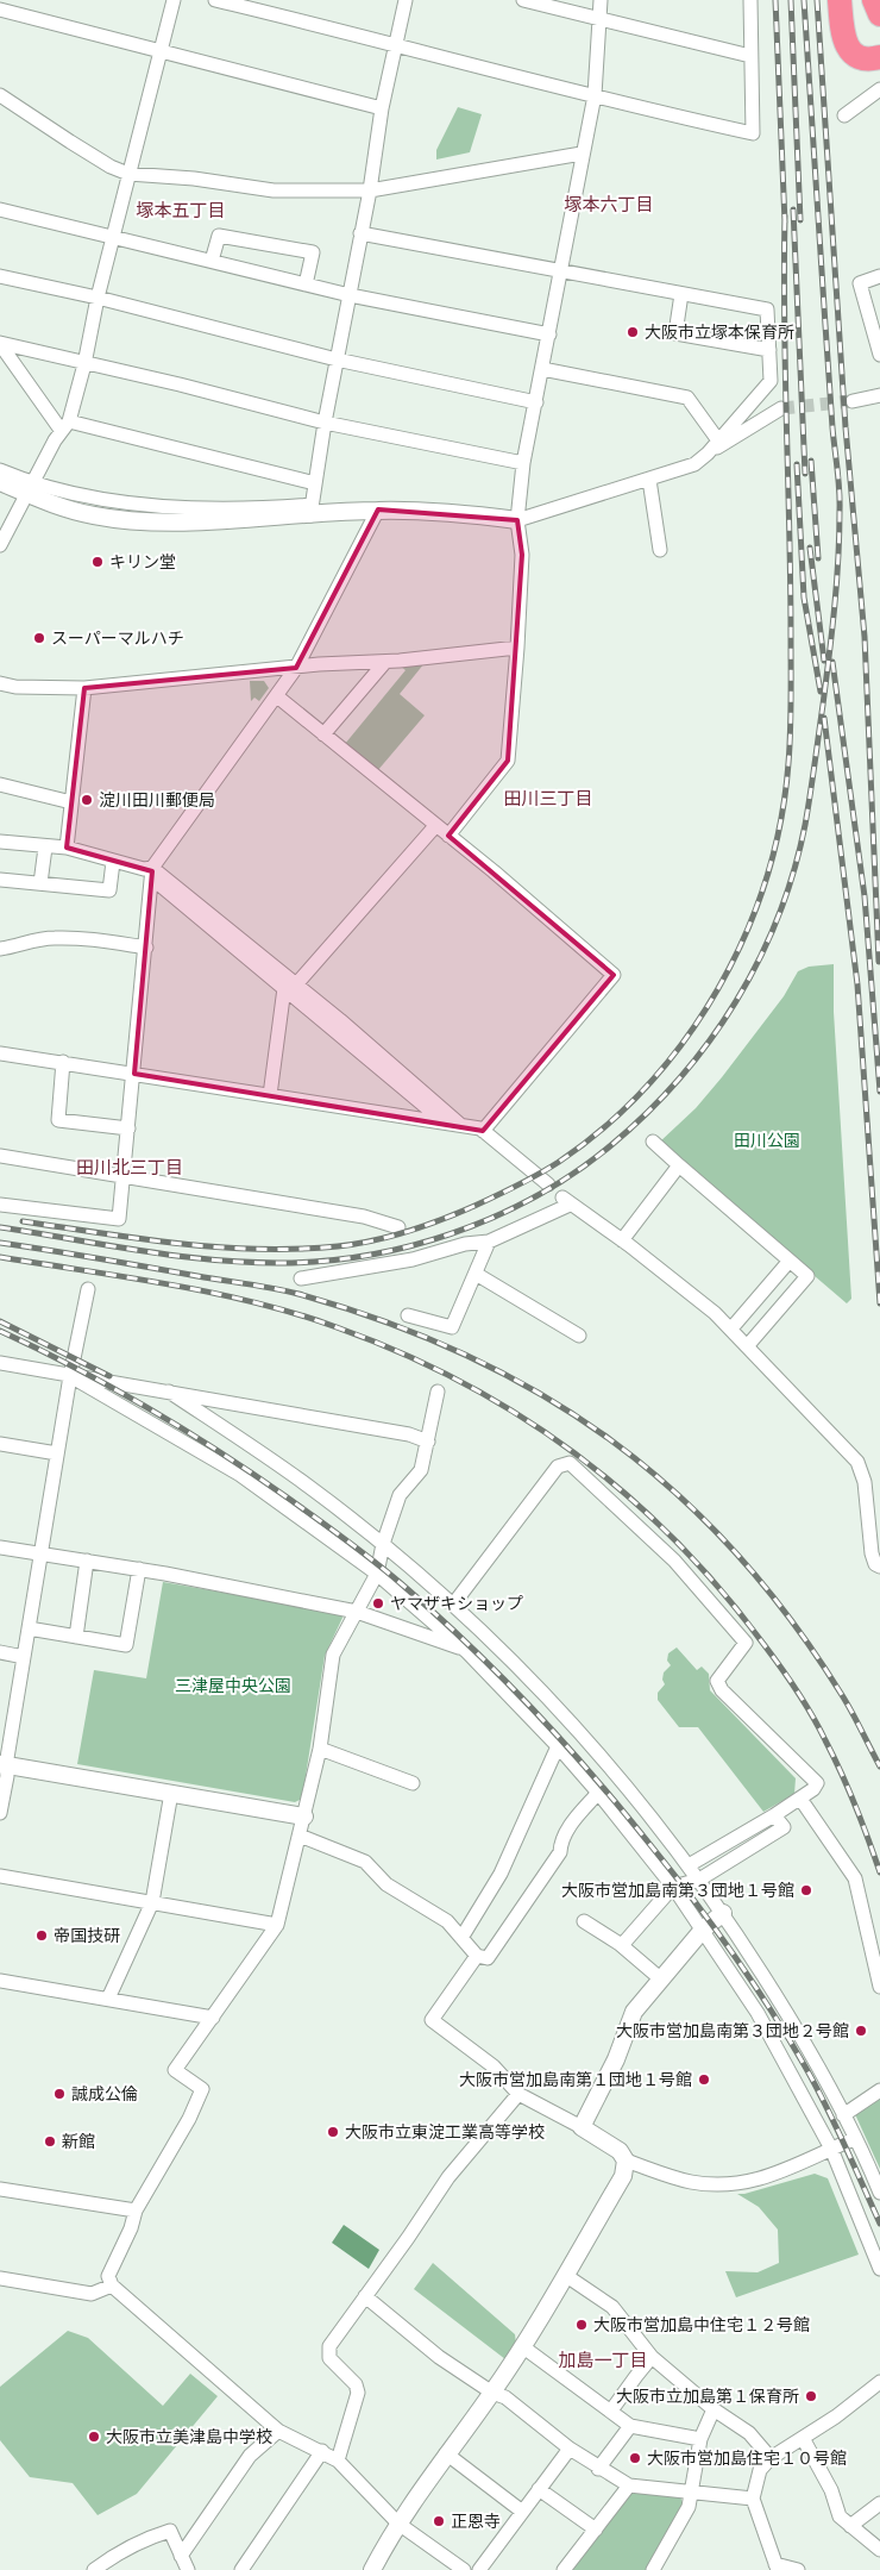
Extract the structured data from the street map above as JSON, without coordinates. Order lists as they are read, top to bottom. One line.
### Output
{"districts":["塚本六丁目","塚本五丁目","田川三丁目","田川北三丁目","加島一丁目"],"parks":["田川公園","三津屋中央公園"],"places":["大阪市立塚本保育所","キリン堂","スーパーマルハチ","淀川田川郵便局","ヤマザキショップ","大阪市営加島南第３団地１号館","帝国技研","大阪市営加島南第３団地２号館","大阪市営加島南第１団地１号館","誠成公倫","大阪市立東淀工業高等学校","新館","大阪市営加島中住宅１２号館","大阪市立加島第１保育所","大阪市立美津島中学校","大阪市営加島住宅１０号館","正恩寺"]}
